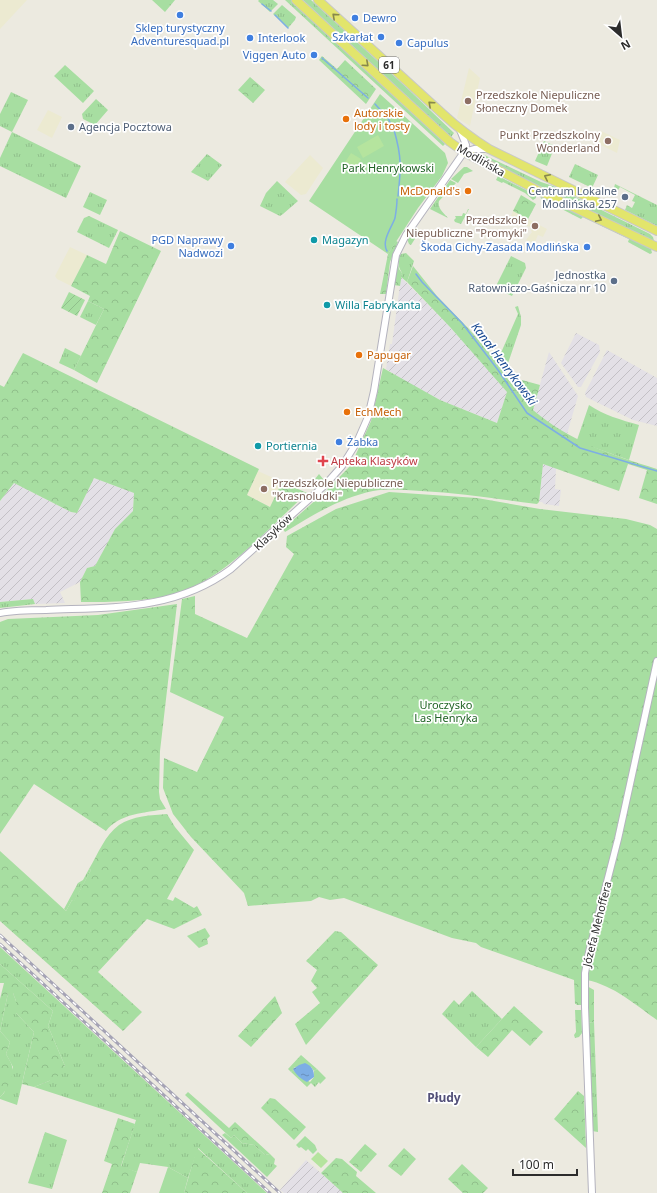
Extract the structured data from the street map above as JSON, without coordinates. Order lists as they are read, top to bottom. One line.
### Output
{"streets":{"main road":["61","Modlińska"],"street":["Klasyków","Józefa Mehoffera"]},"crossings":[["Modlińska","Klasyków"]],"districts":["Płudy"],"water":["Kanał Henrykowski"],"parks":["Park Henrykowski","Uroczysko Las Henryka"],"places":{"other":["Sklep turystyczny Adventuresquad.pl","Dewro","Szkarłat","Interlook","Capulus","Viggen Auto","Przedszkole Niepuliczne Słoneczny Domek","Autorskie lody i tosty","Agencja Pocztowa","Punkt Przedszkolny Wonderland","McDonald's","Centrum Lokalne Modlińska 257","Przedszkole Niepubliczne \"Promyki\"","Magazyn","PGD Naprawy Nadwozi","Škoda Cichy-Zasada Modlińska","Jednostka Ratowniczo-Gaśnicza nr 10","Willa Fabrykanta","Papugar","EchMech","Żabka","Portiernia","Przedszkole Niepubliczne \"Krasnoludki\""],"health":["Apteka Klasyków"]},"scale_bar":"100 m","north":"bottom right"}
